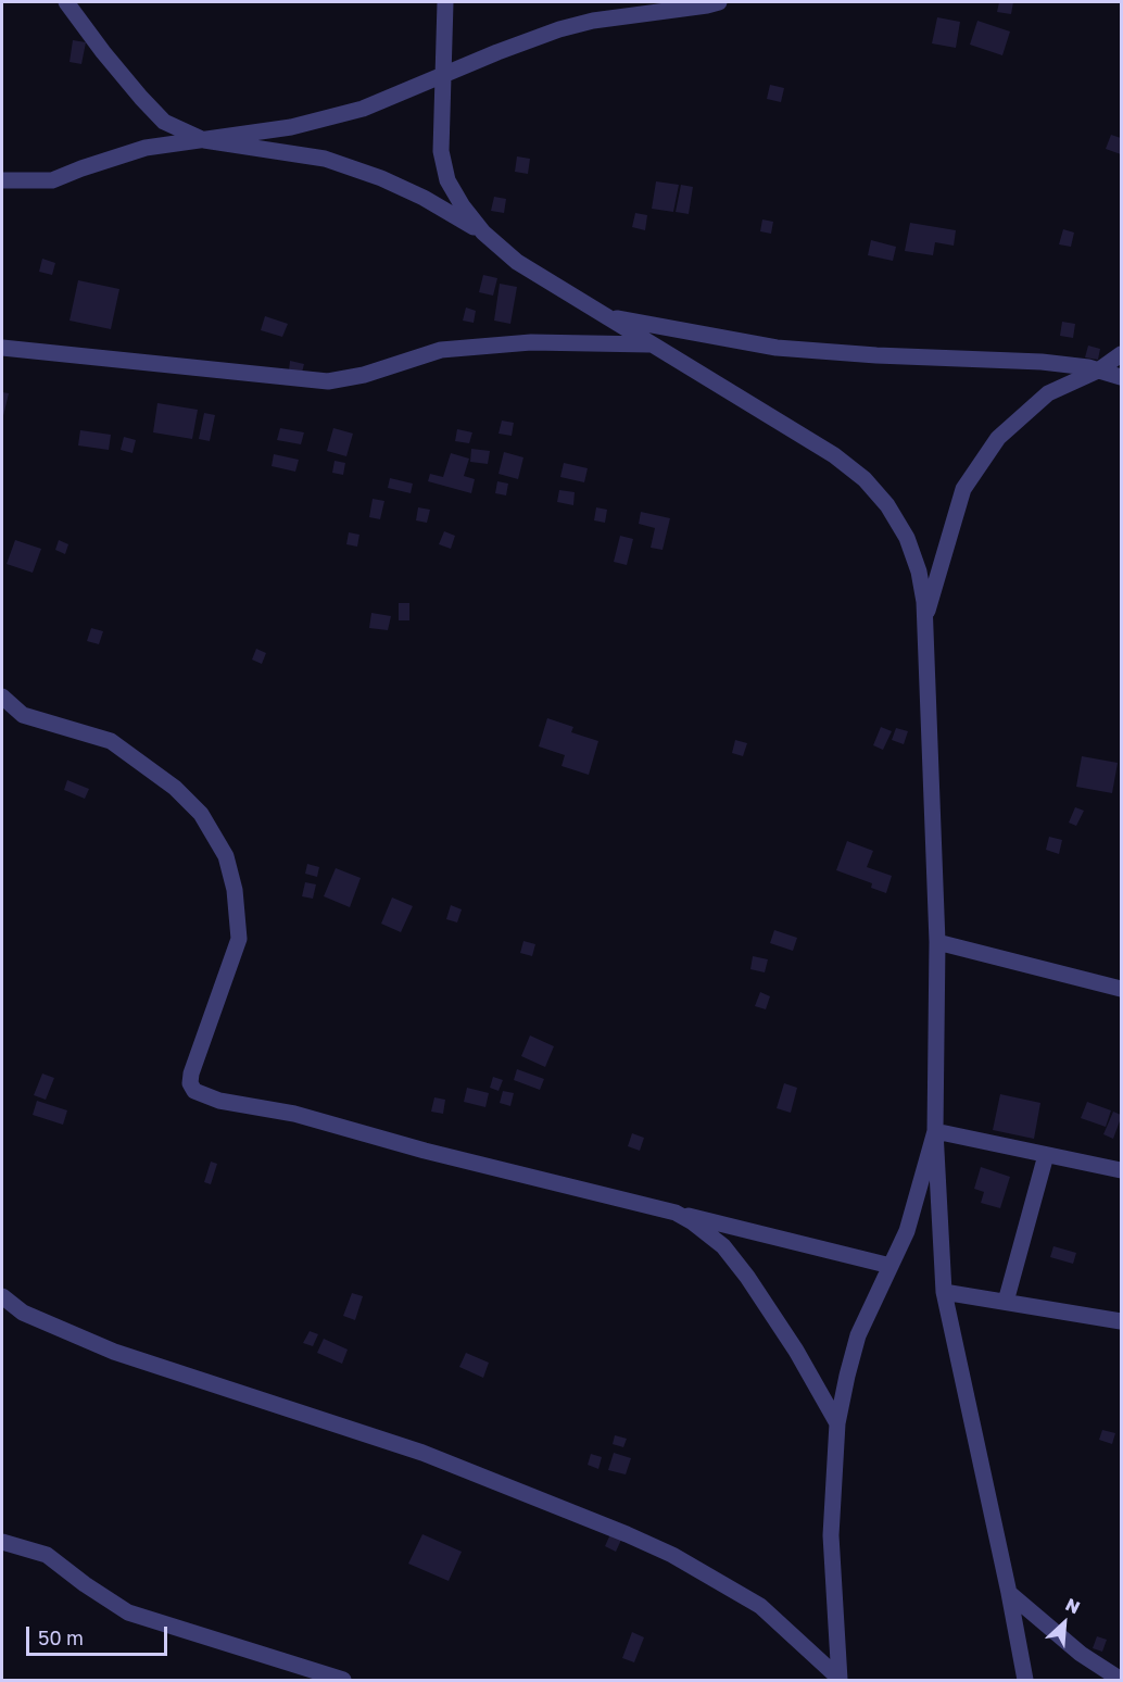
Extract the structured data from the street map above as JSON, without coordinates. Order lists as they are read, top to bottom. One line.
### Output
{"scale_bar":"50 m","north":"top right"}
